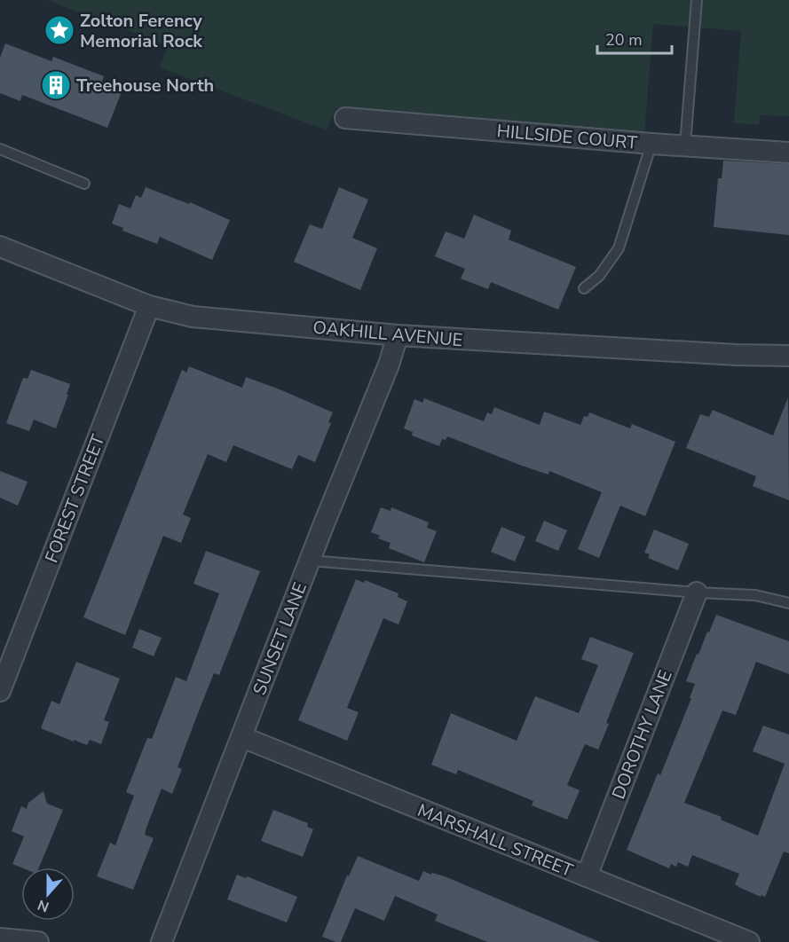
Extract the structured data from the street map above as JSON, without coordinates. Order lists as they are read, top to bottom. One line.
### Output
{"streets":{"street":["HILLSIDE COURT","OAKHILL AVENUE","FOREST STREET","SUNSET LANE","DOROTHY LANE","MARSHALL STREET"]},"crossings":[["OAKHILL AVENUE","FOREST STREET"],["OAKHILL AVENUE","SUNSET LANE"],["SUNSET LANE","MARSHALL STREET"],["DOROTHY LANE","MARSHALL STREET"]],"places":{"place":["Zolton Ferency Memorial Rock"],"building":["Treehouse North"]},"scale_bar":"20 m","north":"bottom"}
